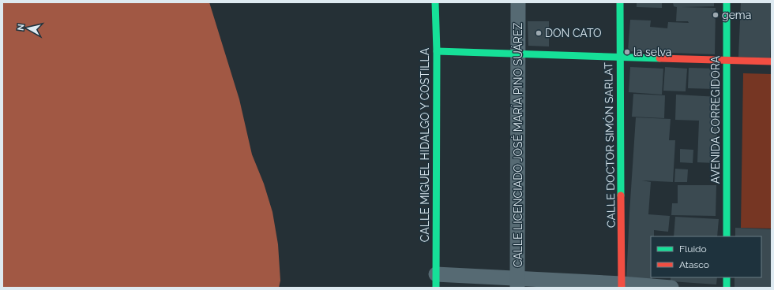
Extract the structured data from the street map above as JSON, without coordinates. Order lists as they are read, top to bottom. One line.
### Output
{"streets":{"street":["AVENIDA CORREGIDORA","CALLE MIGUEL HIDALGO Y COSTILLA","CALLE LICENCIADO JOSÉ MARÍA PINO SUÁREZ","CALLE DOCTOR SIMÓN SARLAT"]},"places":["gema","DON CATO","la selva"],"legend":["Fluido","Atasco"],"north":"left"}
